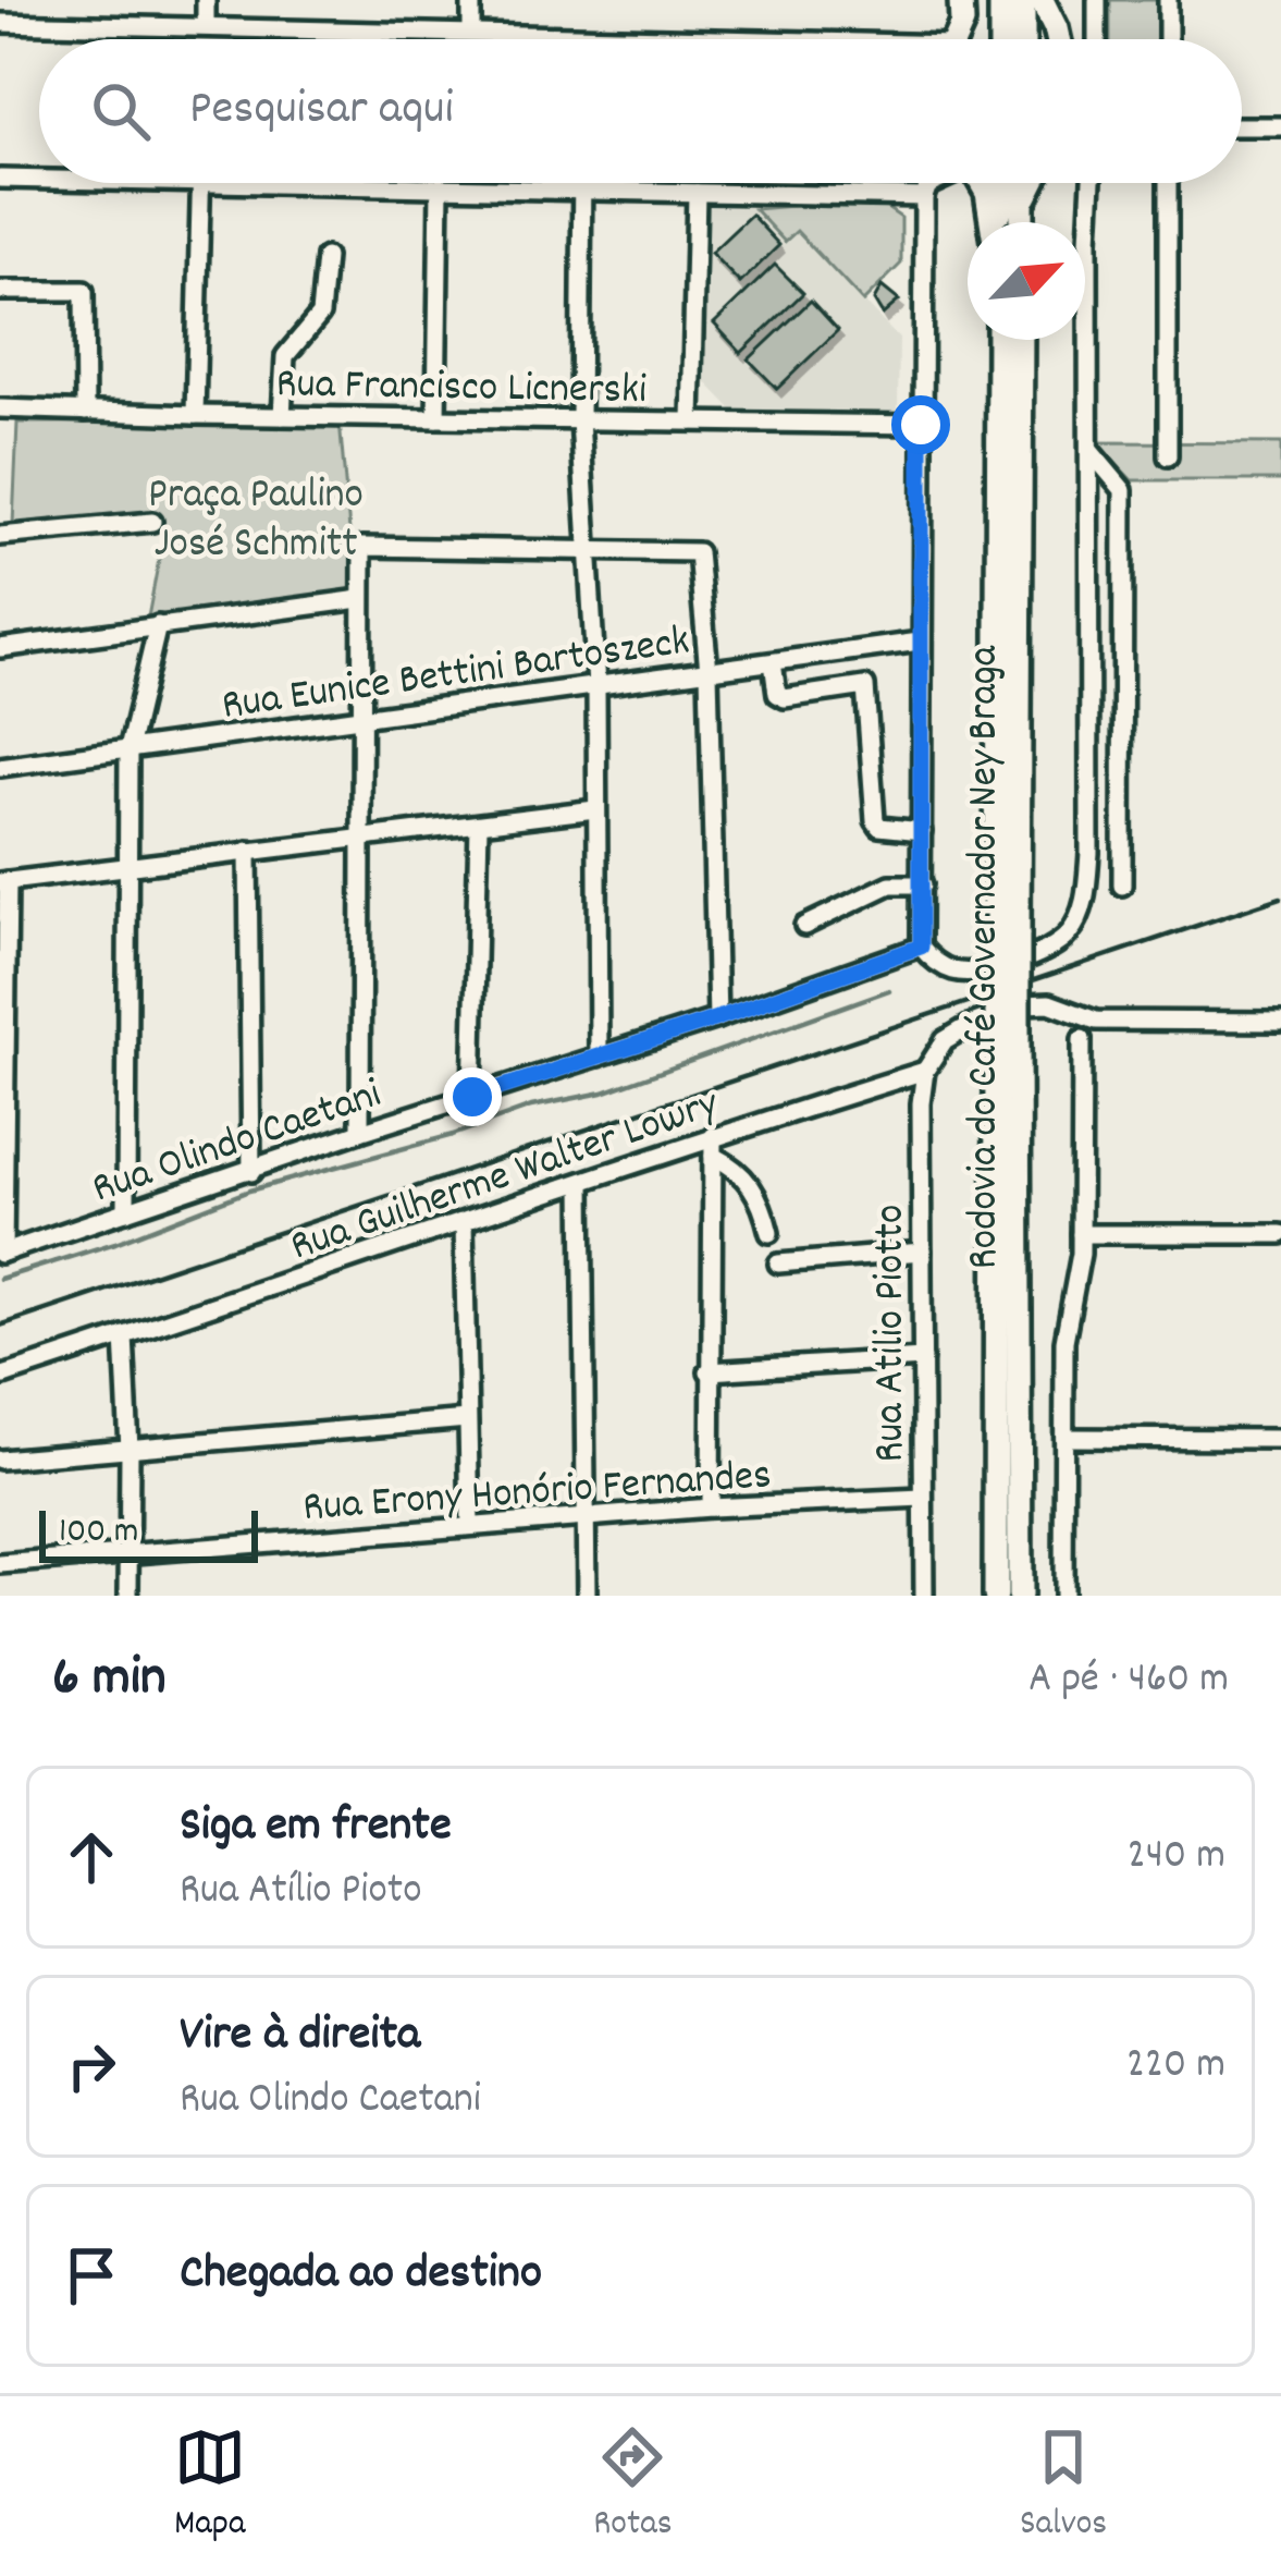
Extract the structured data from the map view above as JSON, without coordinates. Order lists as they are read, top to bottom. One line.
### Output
{"streets":{"highway":["Rodovia do Café Governador Ney Braga"],"street":["Rua Francisco Licnerski","Rua Eunice Bettini Bartoszeck","Rua Olindo Caetani","Rua Guilherme Walter Lowry","Rua Atilio Piotto","Rua Erony Honório Fernandes"]},"crossings":[["Rua Guilherme Walter Lowry","Rua Atilio Piotto"],["Rua Atilio Piotto","Rua Erony Honório Fernandes"]],"parks":["Praça Paulino José Schmitt"],"scale_bar":"100 m","north":"top right","page":{"search":"Pesquisar aqui","scale":"100 m","heading":["6 min","A pé · 460 m"],"list":[["Siga em frente","Rua Atílio Pioto","240 m"],["Vire à direita","Rua Olindo Caetani","220 m"],"Chegada ao destino"],"nav":["Mapa","Rotas","Salvos"]}}
